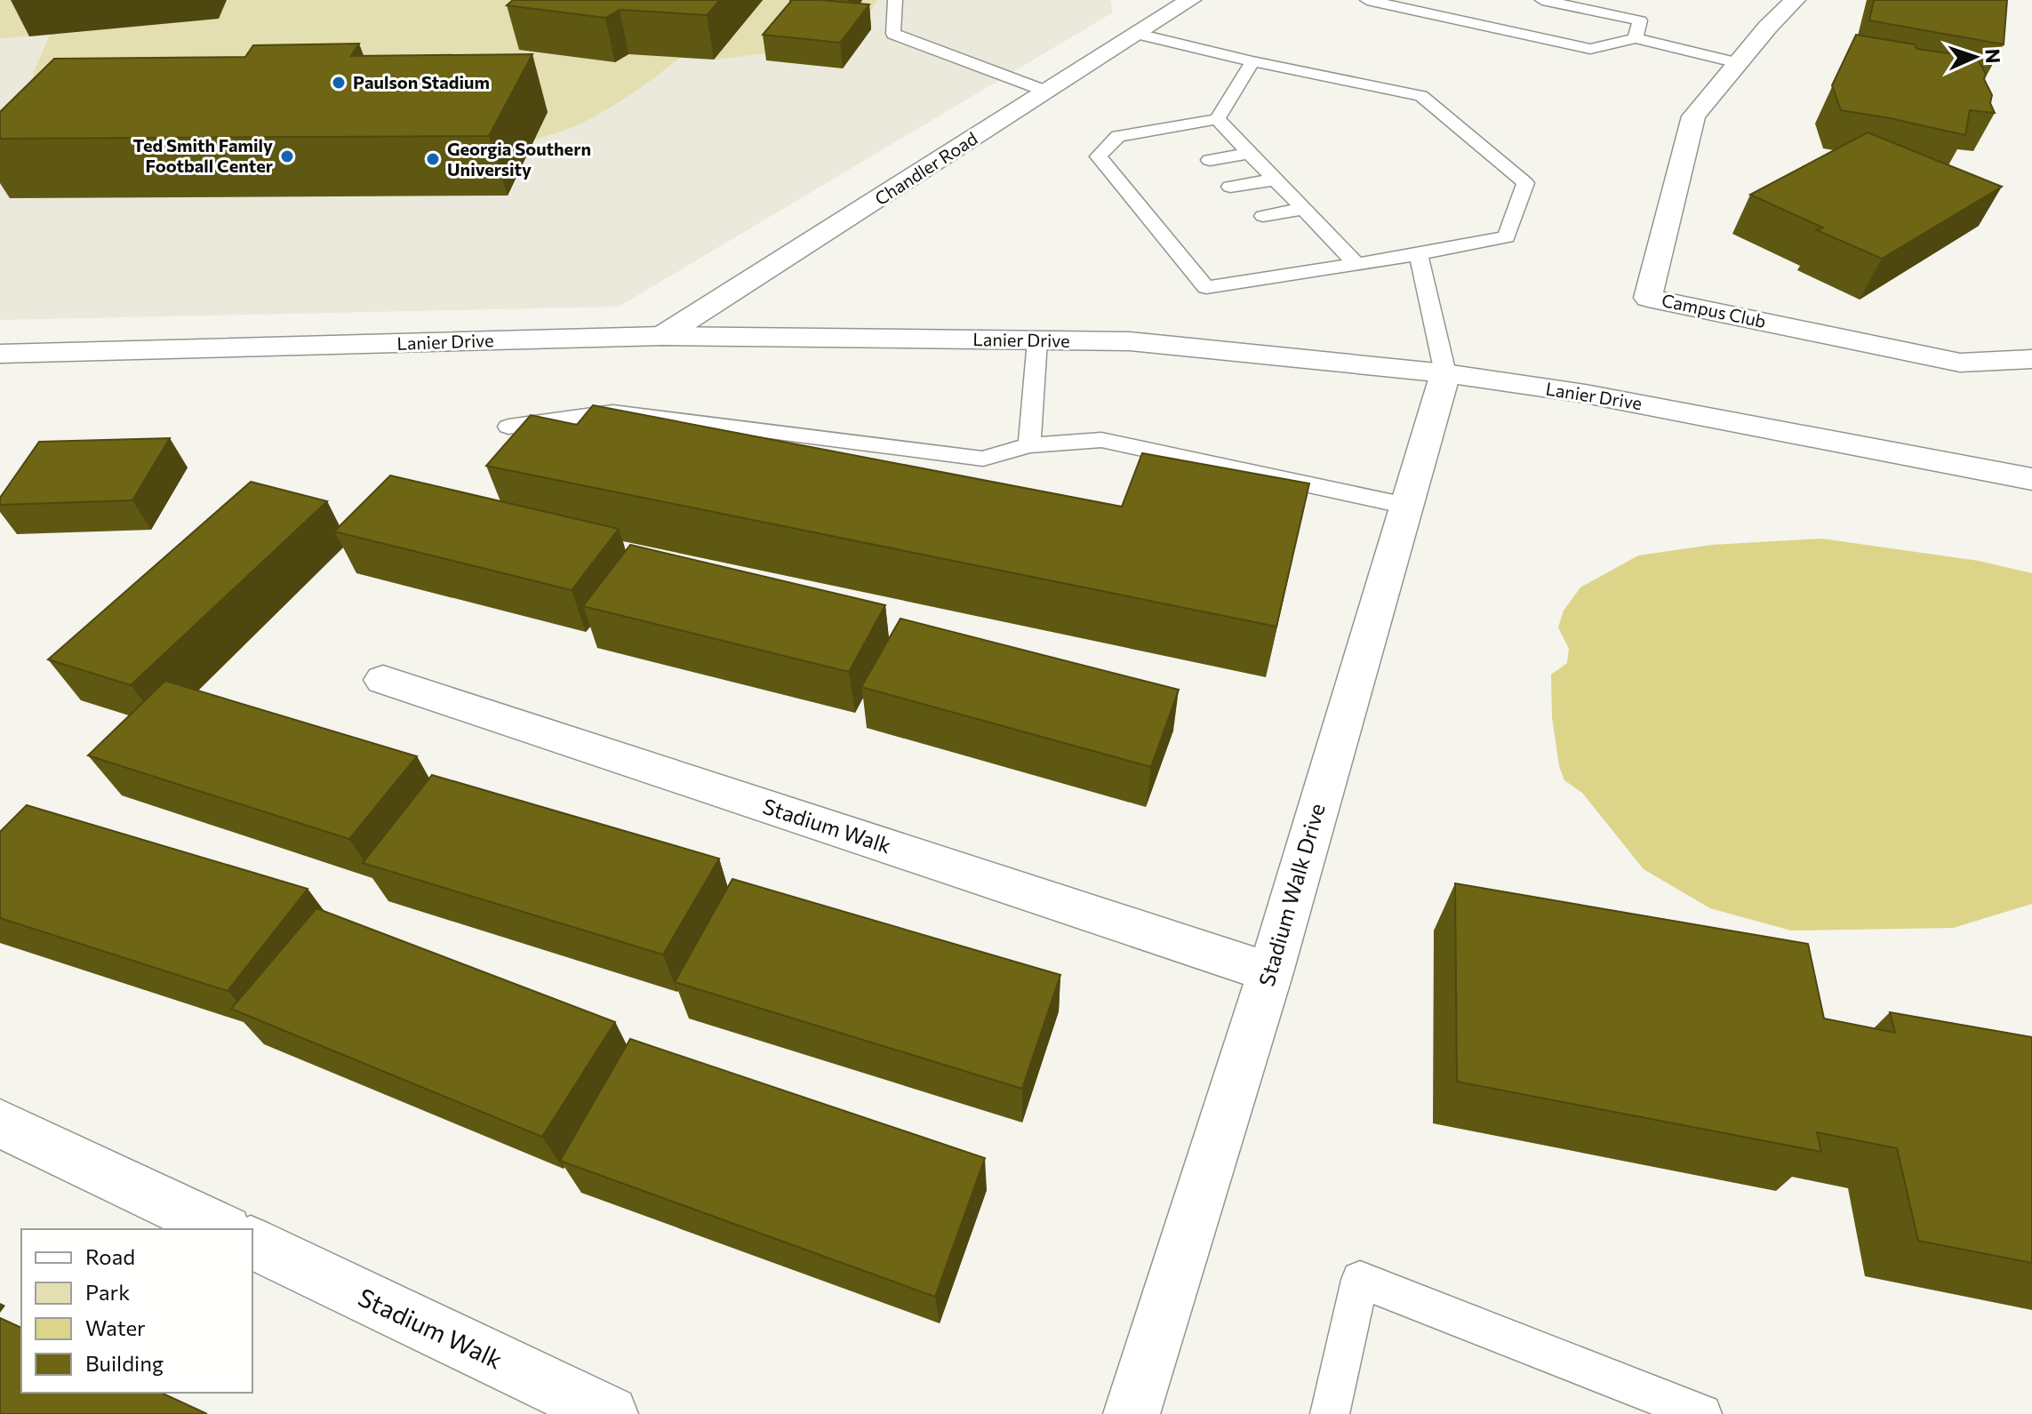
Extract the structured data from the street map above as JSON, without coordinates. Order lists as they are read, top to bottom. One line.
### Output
{"streets":{"street":["Chandler Road","Campus Club","Lanier Drive","Stadium Walk","Stadium Walk Drive"]},"crossings":[["Chandler Road","Lanier Drive"],["Lanier Drive","Stadium Walk Drive"],["Stadium Walk","Stadium Walk Drive"]],"places":["Paulson Stadium","Ted Smith Family Football Center","Georgia Southern University"],"legend":["Road","Park","Water","Building"],"north":"right"}
